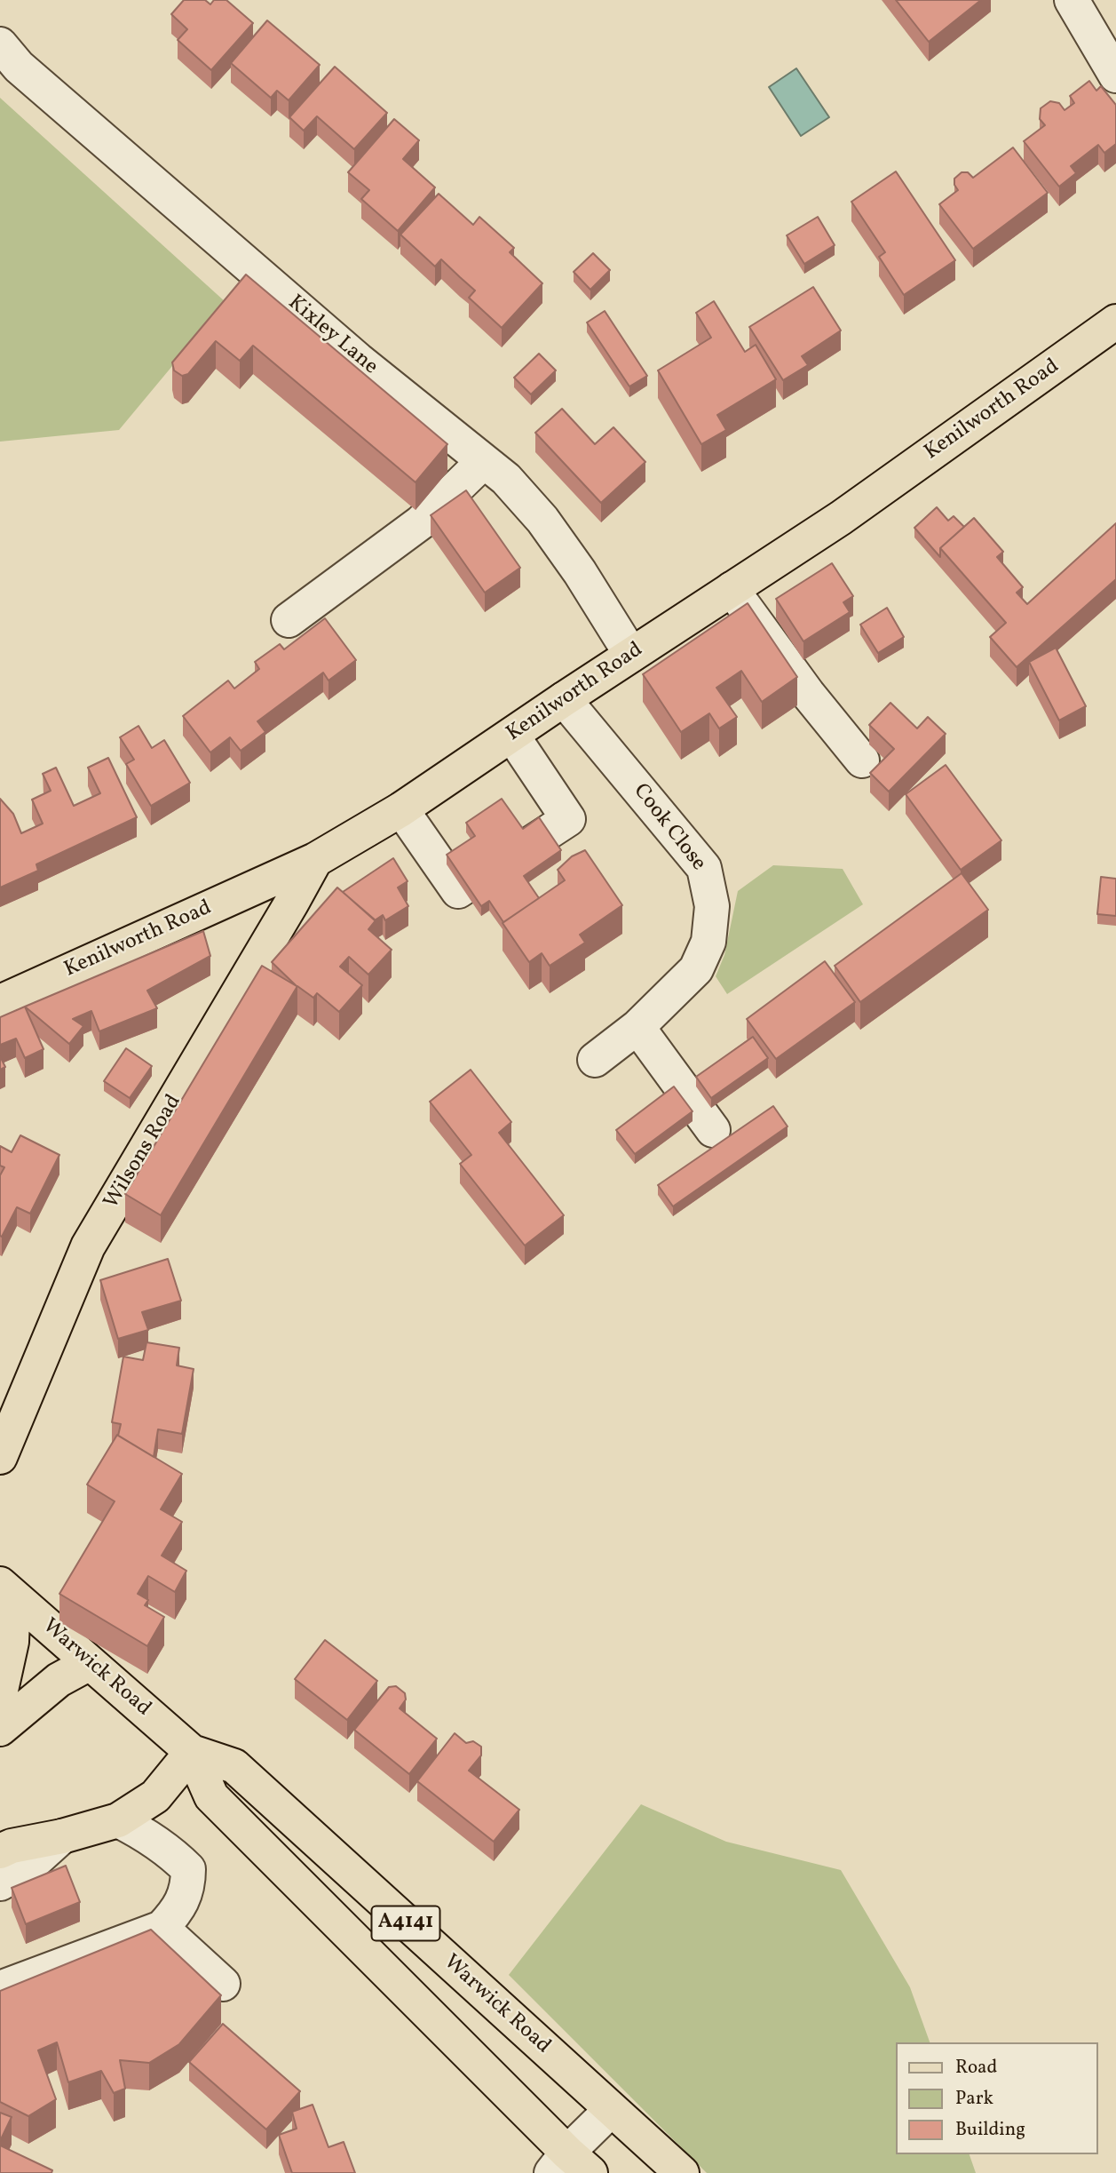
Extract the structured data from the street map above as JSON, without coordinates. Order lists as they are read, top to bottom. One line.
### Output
{"streets":{"main road":["Kenilworth Road","Wilsons Road","Warwick Road","A4141"],"street":["Kixley Lane","Cook Close"]},"crossings":[["Kixley Lane","Kenilworth Road"],["Kenilworth Road","Cook Close"],["Kenilworth Road","Wilsons Road"]],"legend":["Road","Park","Building"]}
